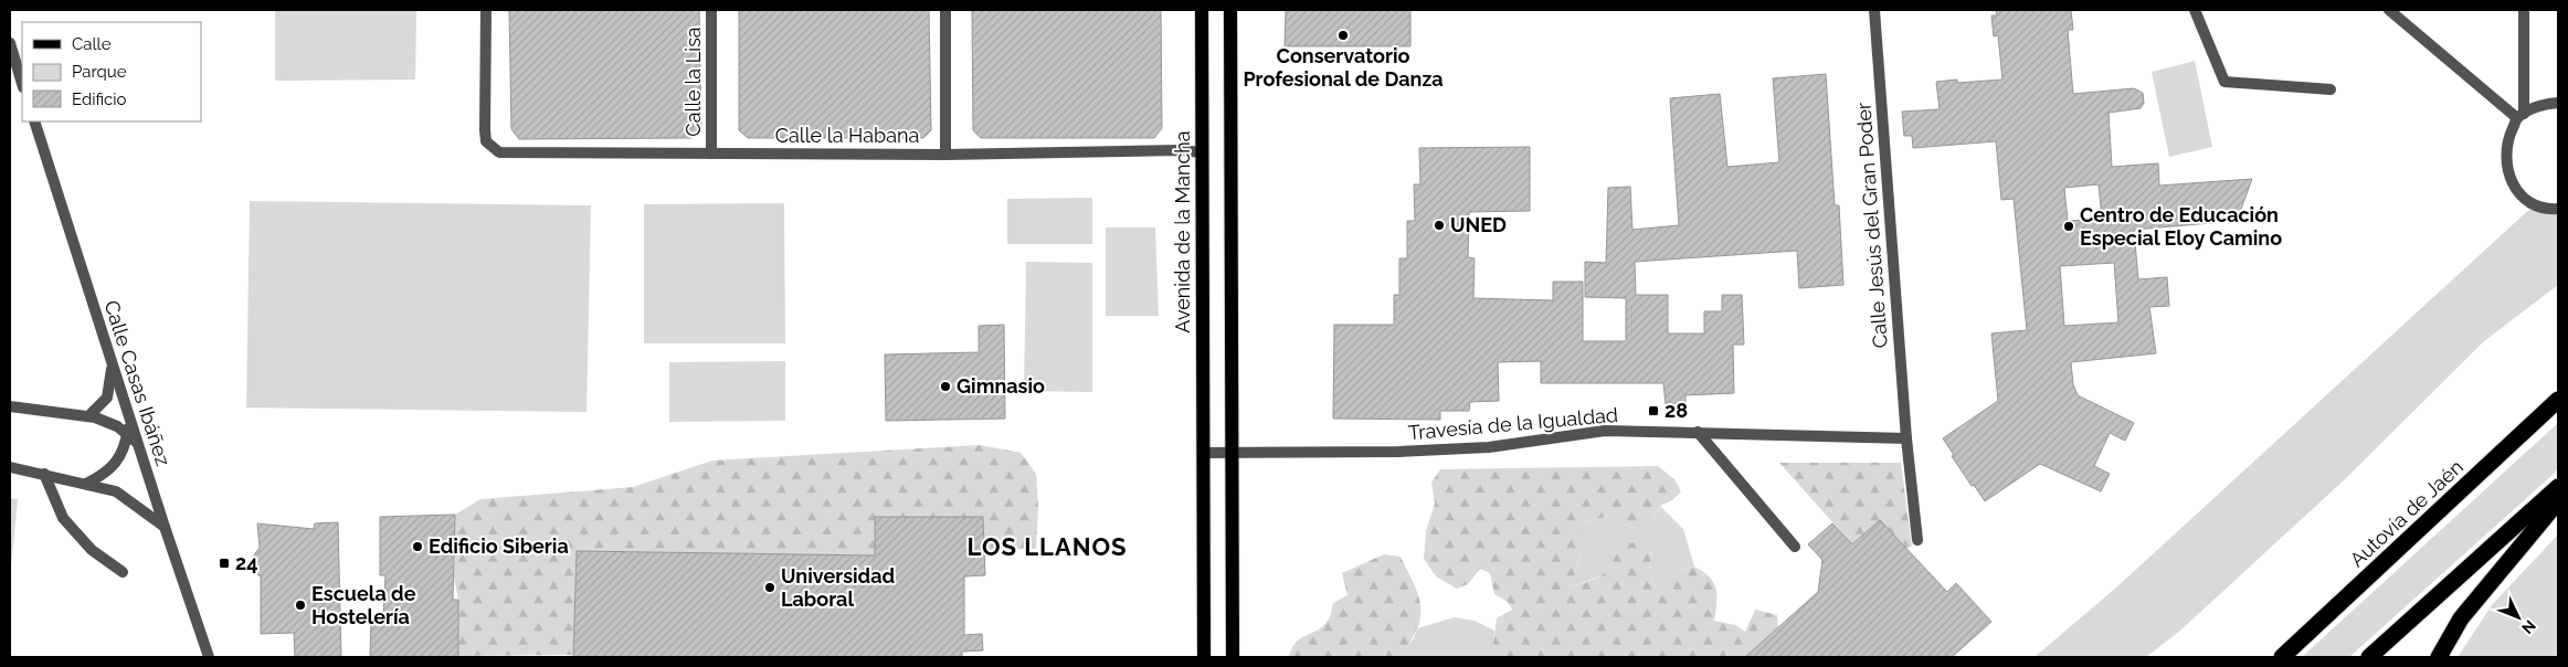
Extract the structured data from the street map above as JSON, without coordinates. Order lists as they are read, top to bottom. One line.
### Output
{"streets":{"highway":["Autovía de Jaén"],"main road":["Avenida de la Mancha"],"street":["Calle la Lisa","Calle la Habana","Calle Jesús del Gran Poder","Calle Casas Ibáñez","Travesía de la Igualdad"]},"crossings":[["Calle la Lisa","Calle la Habana"],["Calle la Habana","Avenida de la Mancha"],["Calle Jesús del Gran Poder","Travesía de la Igualdad"]],"districts":["LOS LLANOS"],"places":{"other":["Conservatorio Profesional de Danza","UNED","Centro de Educación Especial Eloy Camino","Gimnasio","Edificio Siberia","Universidad Laboral","Escuela de Hostelería"],"transit":["28","24"]},"legend":["Calle","Parque","Edificio"],"north":"bottom right"}
